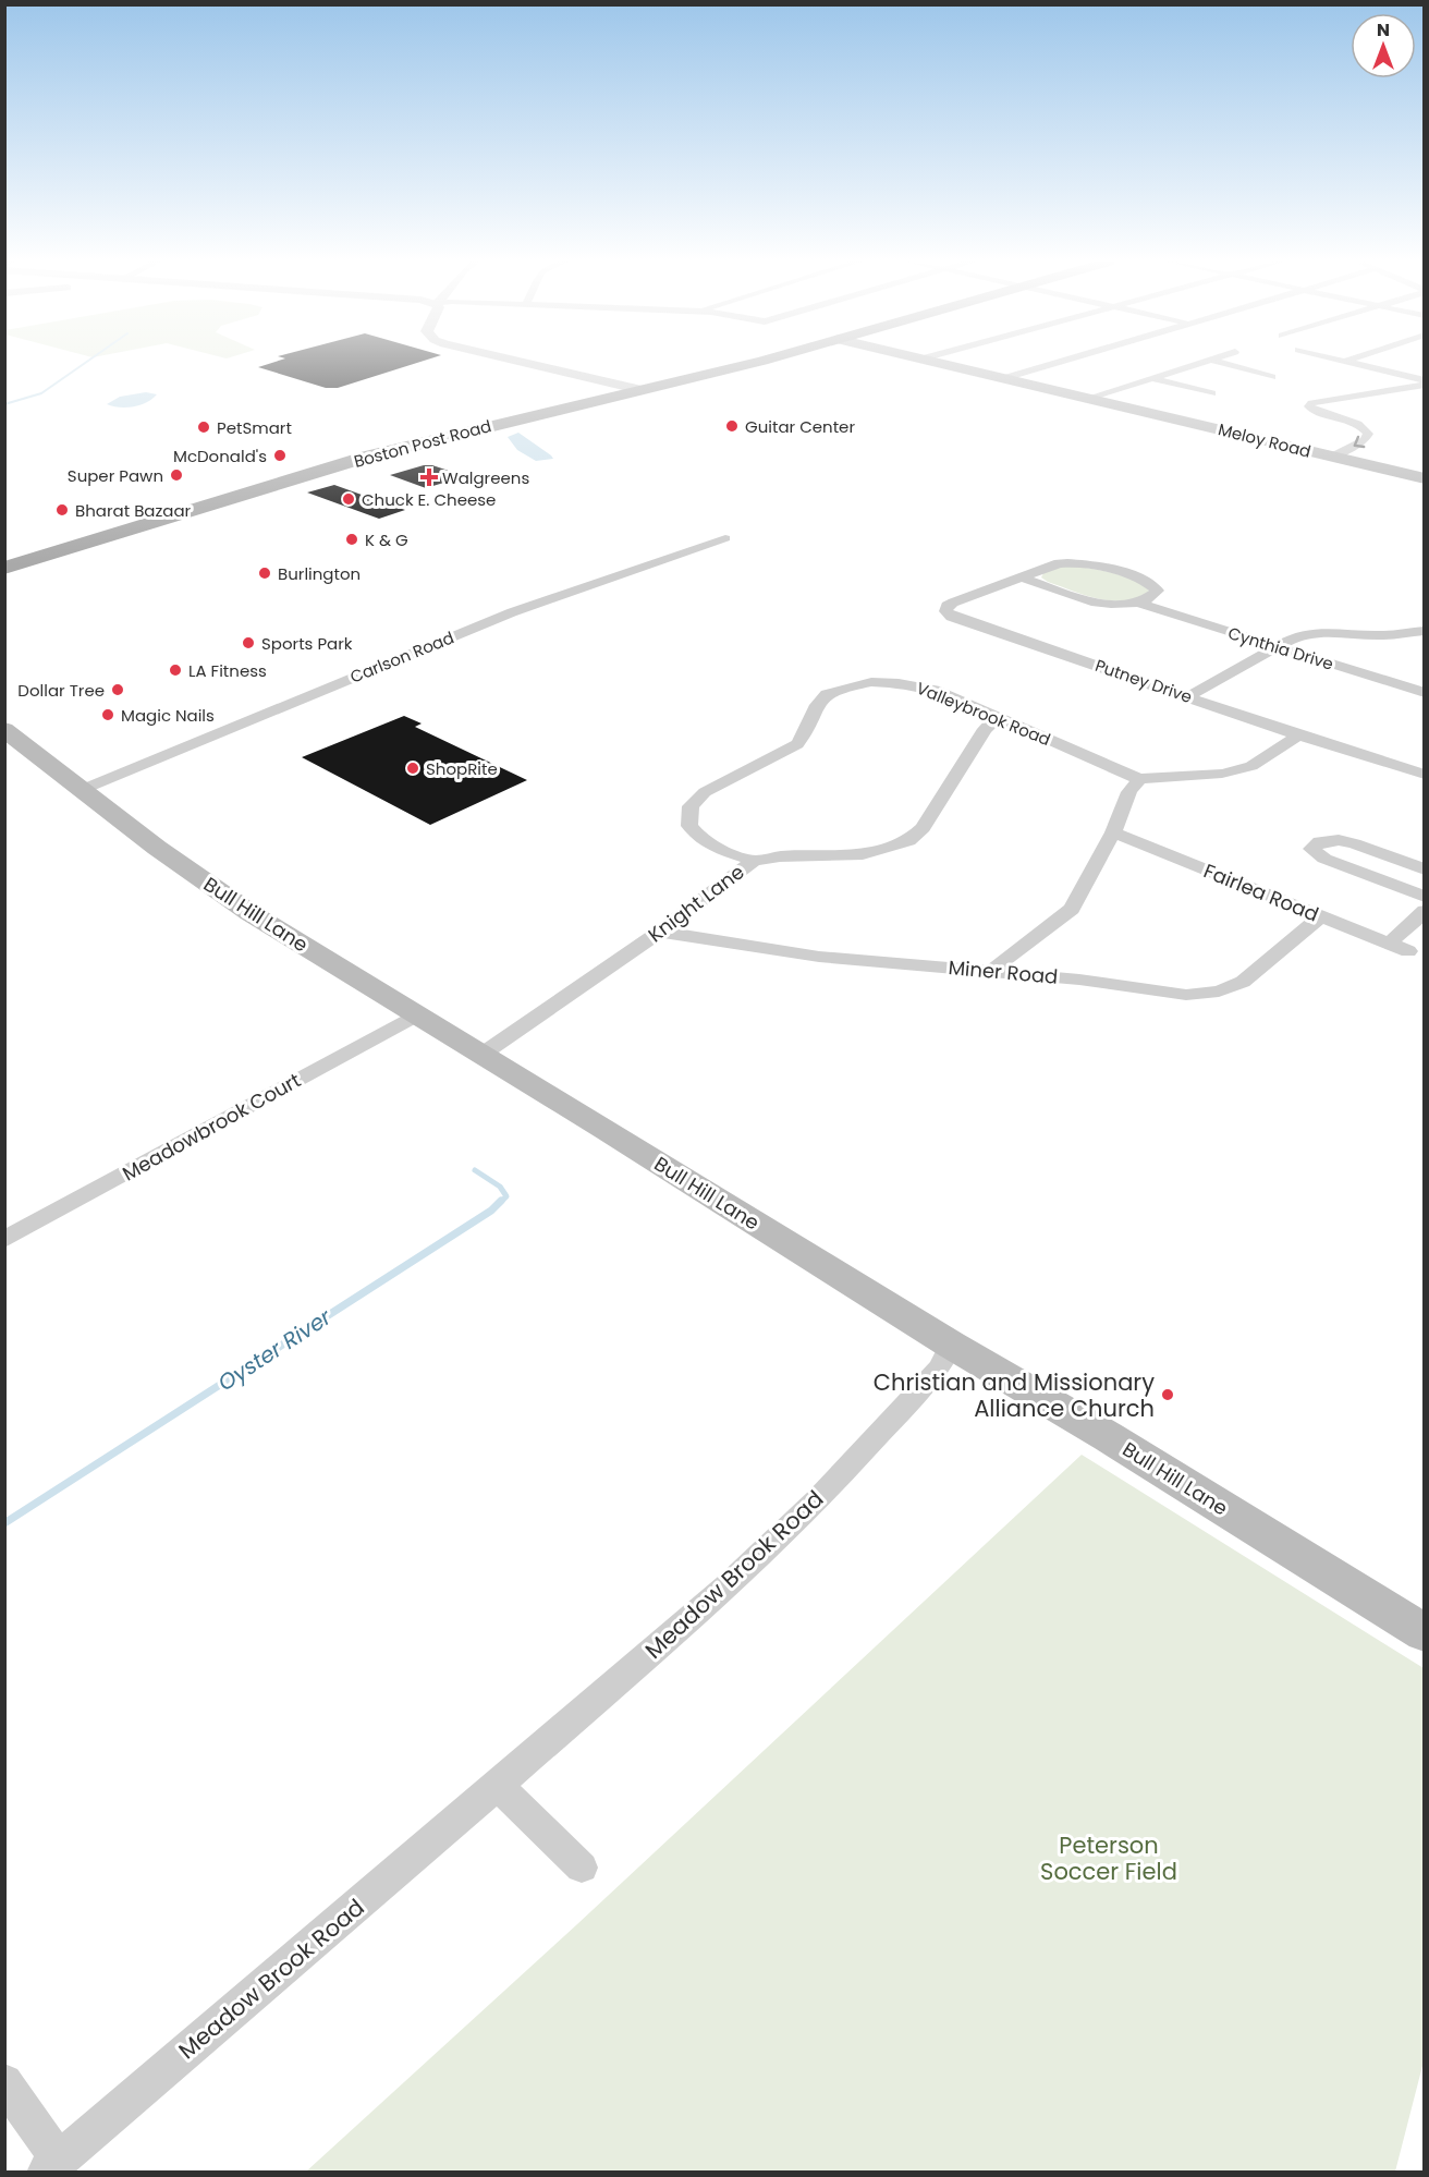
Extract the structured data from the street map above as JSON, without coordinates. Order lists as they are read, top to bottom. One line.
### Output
{"streets":{"main road":["Meloy Road","Boston Post Road","Bull Hill Lane"],"street":["Cynthia Drive","Carlson Road","Putney Drive","Valleybrook Road","Fairlea Road","Knight Lane","Miner Road","Meadowbrook Court","Meadow Brook Road"]},"crossings":[["Cynthia Drive","Putney Drive"],["Carlson Road","Bull Hill Lane"],["Valleybrook Road","Knight Lane"],["Fairlea Road","Miner Road"],["Knight Lane","Bull Hill Lane"],["Knight Lane","Miner Road"],["Bull Hill Lane","Meadowbrook Court"],["Bull Hill Lane","Meadow Brook Road"]],"water":["Oyster River"],"parks":["Peterson Soccer Field"],"places":{"other":["Guitar Center","PetSmart","McDonald's","Super Pawn","Chuck E. Cheese","Bharat Bazaar","K & G","Burlington","Sports Park","LA Fitness","Dollar Tree","Magic Nails","ShopRite","Christian and Missionary Alliance Church"],"health":["Walgreens"]},"north":"top"}
